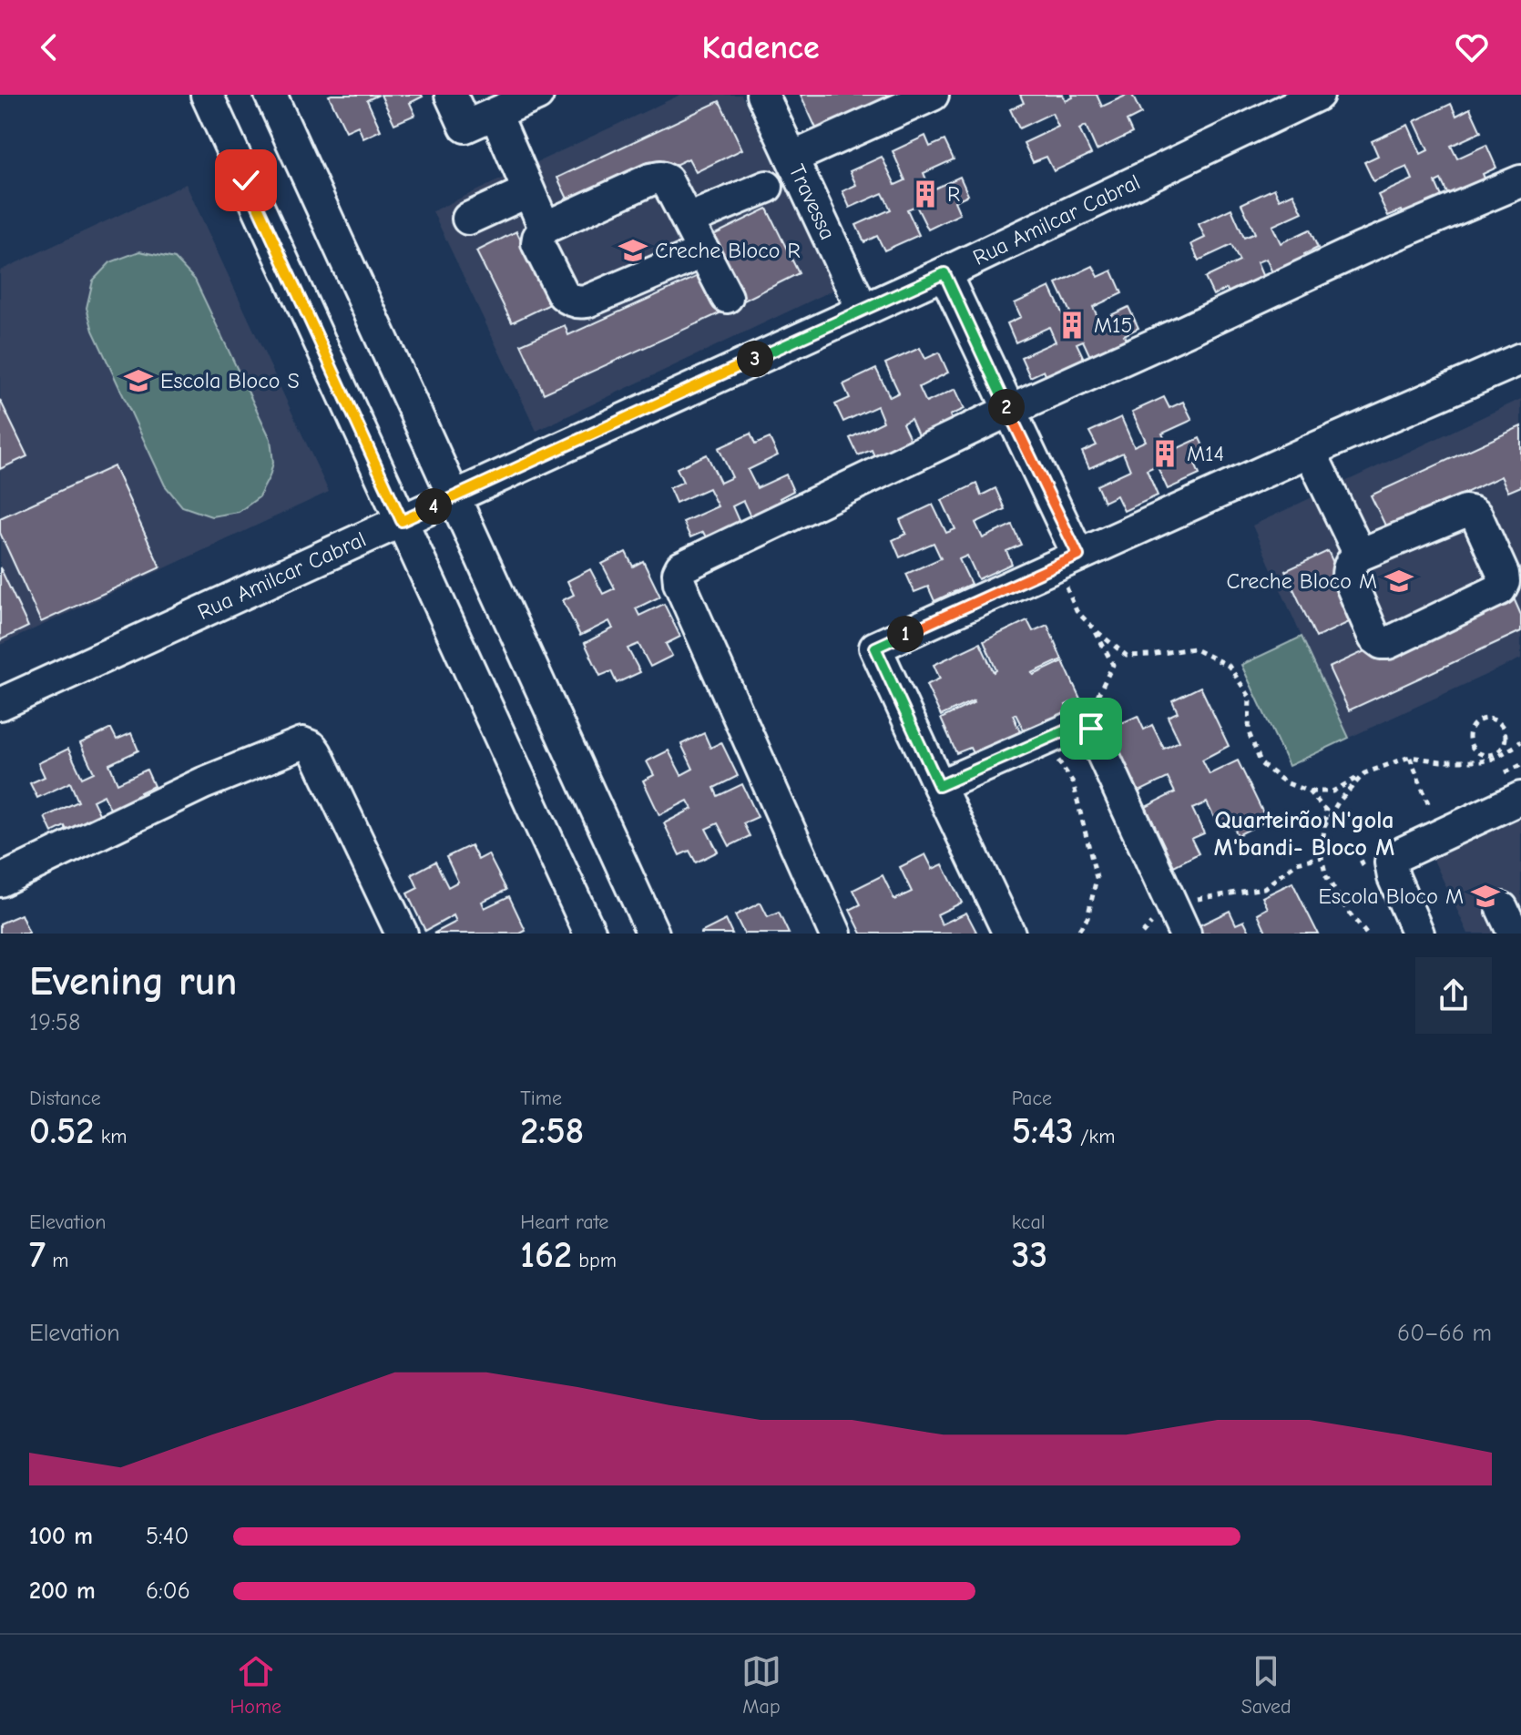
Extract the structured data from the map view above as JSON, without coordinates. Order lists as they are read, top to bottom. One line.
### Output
{"streets":{"street":["Travessa","Rua Amilcar Cabral"]},"crossings":[["Travessa","Rua Amilcar Cabral"]],"districts":["Quarteirão N'gola M'bandi- Bloco M"],"places":{"building":["R","M15","M14"],"school or university":["Creche Bloco R","Escola Bloco S","Creche Bloco M","Escola Bloco M"]},"page":{"header":"Kadence","pins":["3","2","4","1"],"heading":["Evening run","19:58"],"stats":[["Distance","0.52 km"],["Time","2:58"],["Pace","5:43 /km"],["Elevation","7 m"],["Heart rate","162 bpm"],["kcal","33"]],"chart":["Elevation","60–66 m"],"list":[{"name":"100 m","note":"5:40"},{"name":"200 m","note":"6:06"}],"tabs":["Home","Map","Saved"]}}
